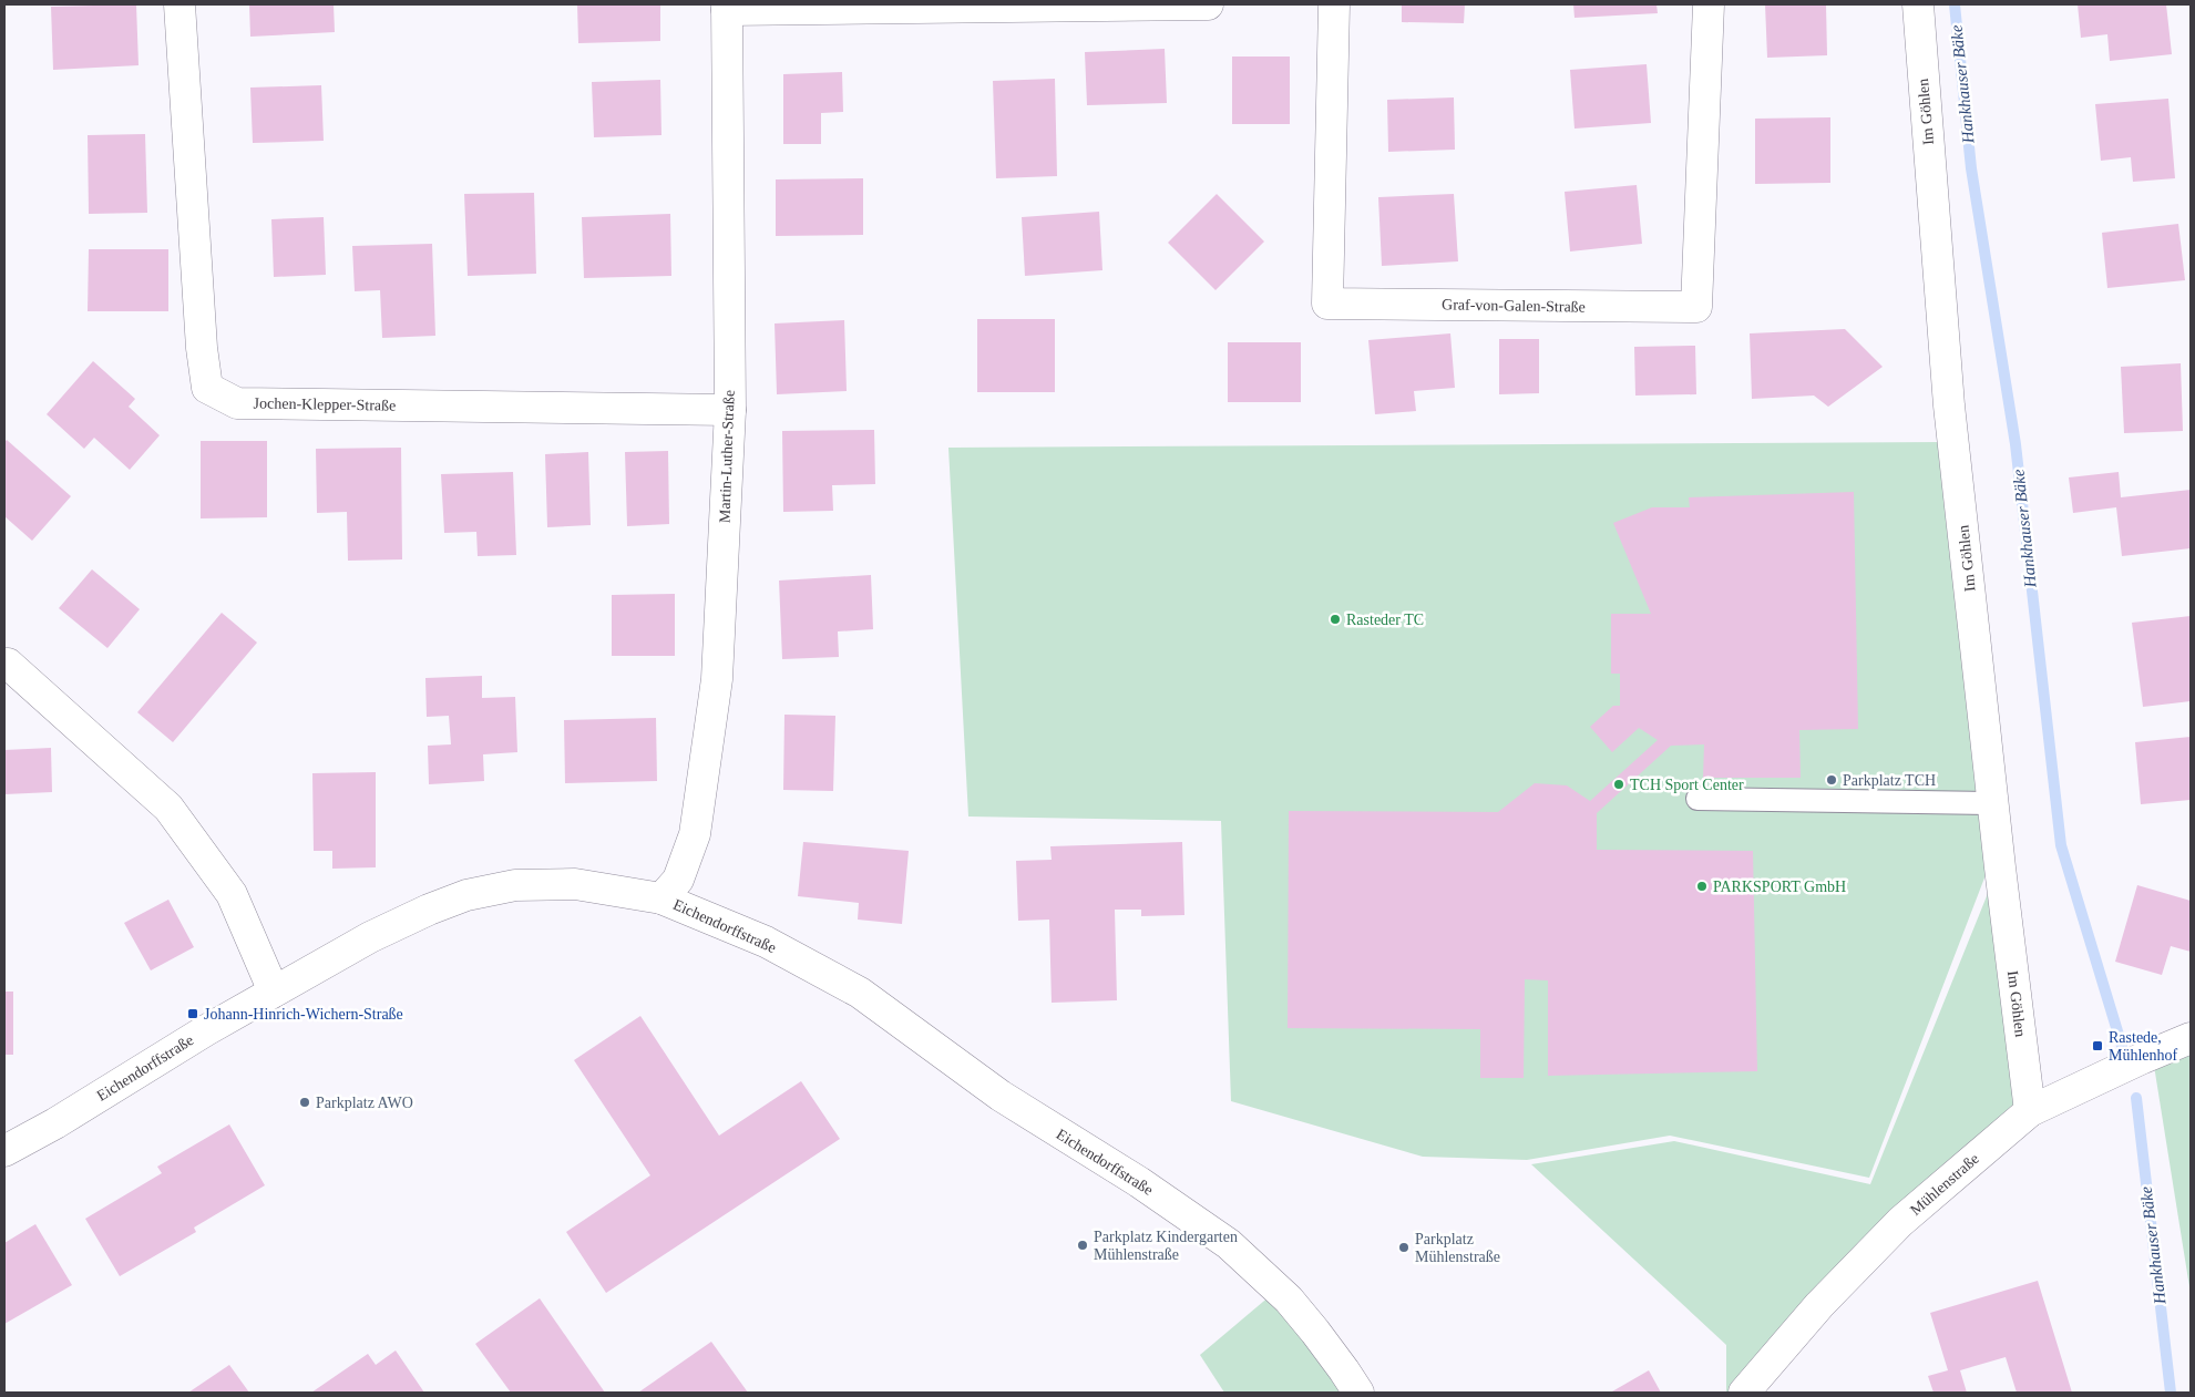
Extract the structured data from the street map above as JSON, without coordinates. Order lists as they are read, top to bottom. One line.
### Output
{"streets":{"street":["Im Göhlen","Graf-von-Galen-Straße","Jochen-Klepper-Straße","Martin-Luther-Straße","Eichendorffstraße","Mühlenstraße"]},"crossings":[["Im Göhlen","Mühlenstraße"],["Jochen-Klepper-Straße","Martin-Luther-Straße"],["Martin-Luther-Straße","Eichendorffstraße"]],"water":["Hankhauser Bäke"],"places":{"other":["Rasteder TC","Parkplatz TCH","TCH Sport Center","PARKSPORT GmbH","Parkplatz AWO","Parkplatz Kindergarten Mühlenstraße","Parkplatz Mühlenstraße"],"transit":["Johann-Hinrich-Wichern-Straße","Rastede, Mühlenhof"]}}
